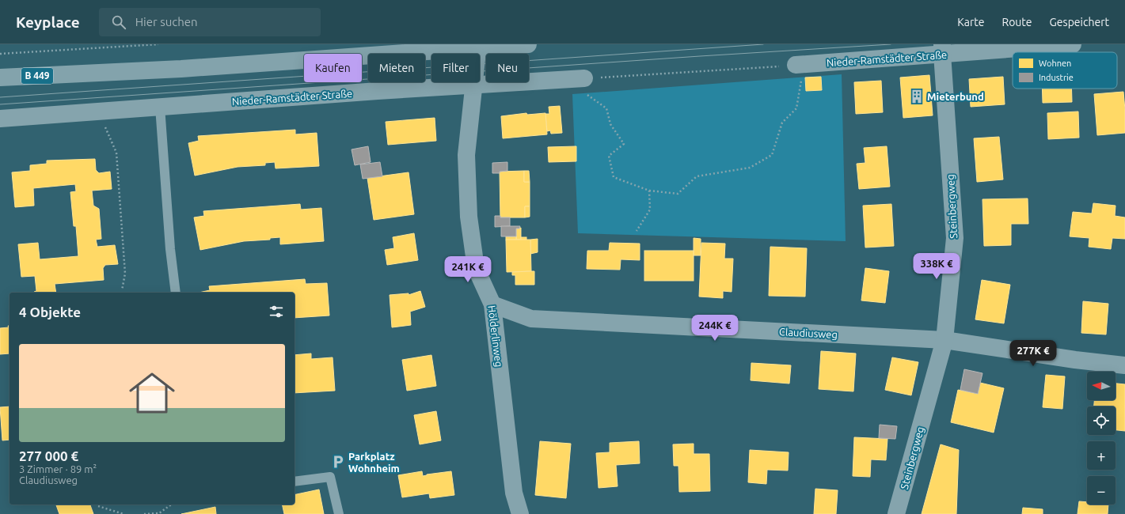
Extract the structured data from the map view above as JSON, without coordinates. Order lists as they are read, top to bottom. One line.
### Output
{"streets":{"main road":["B 449"],"street":["Nieder-Ramstädter Straße","Steinbergweg","Claudiusweg","Hölderlinweg"]},"crossings":[["Nieder-Ramstädter Straße","Steinbergweg"],["Nieder-Ramstädter Straße","Hölderlinweg"],["B 449","Hölderlinweg"],["Steinbergweg","Claudiusweg"],["Claudiusweg","Hölderlinweg"]],"places":{"building":["Mieterbund"],"parking":["Parkplatz Wohnheim"]},"legend":["Wohnen","Industrie"],"north":"left","page":{"header":"Keyplace","search":"Hier suchen","nav":["Karte","Route","Gespeichert"],"chip":["Kaufen","Mieten","Filter","Neu"],"price":["338K €","241K €","244K €","277K €"],"heading":"4 Objekte","list":[{"name":"277 000 €","note":"3 Zimmer · 89 m² · Claudiusweg"}],"map_buttons":["+","−"]}}
